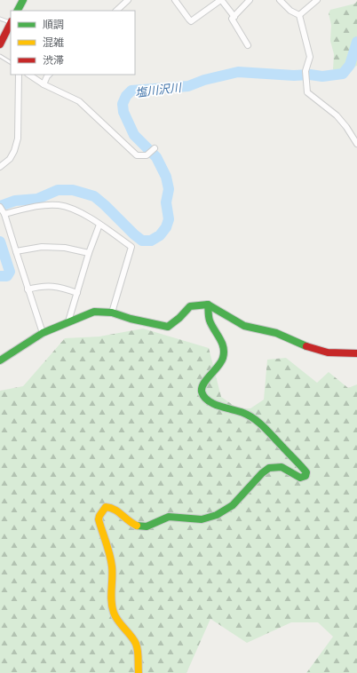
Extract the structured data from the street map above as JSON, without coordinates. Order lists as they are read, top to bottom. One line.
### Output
{"water":["塩川沢川"],"legend":["順調","混雑","渋滞"]}
